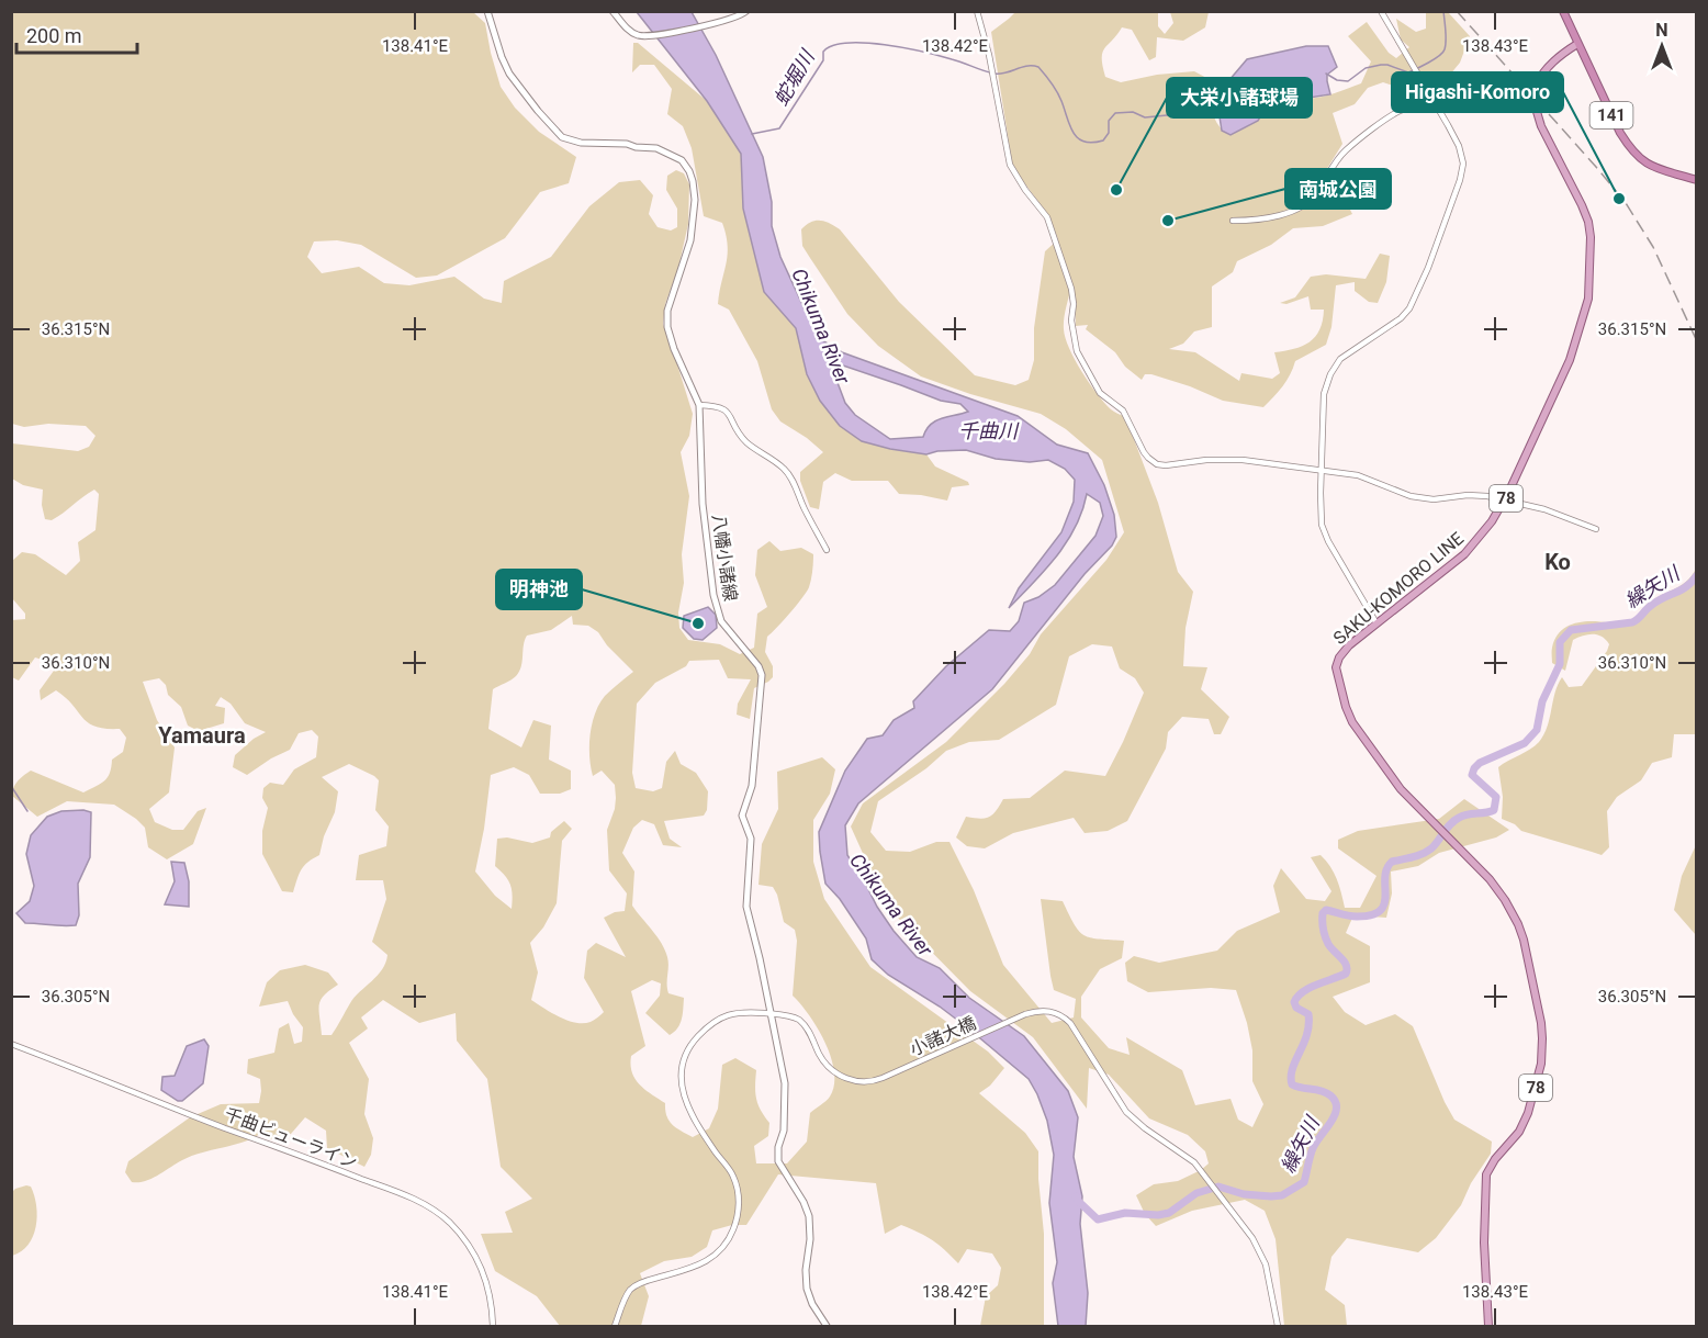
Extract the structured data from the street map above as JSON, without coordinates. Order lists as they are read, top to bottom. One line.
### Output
{"streets":{"highway":["141"],"main road":["78","八幡小諸線","SAKU-KOMORO LINE"],"street":["小諸大橋","千曲ビューライン"]},"crossings":[["141","SAKU-KOMORO LINE"],["八幡小諸線","小諸大橋"]],"districts":["Ko","Yamaura"],"water":["蛇堀川","Chikuma River","千曲川","繰矢川"],"places":["大栄小諸球場","Higashi-Komoro","南城公園","明神池"],"scale_bar":"200 m","north":"top","coordinates":["138.41°E","138.42°E","138.43°E","36.315°N","36.310°N","36.305°N"]}
